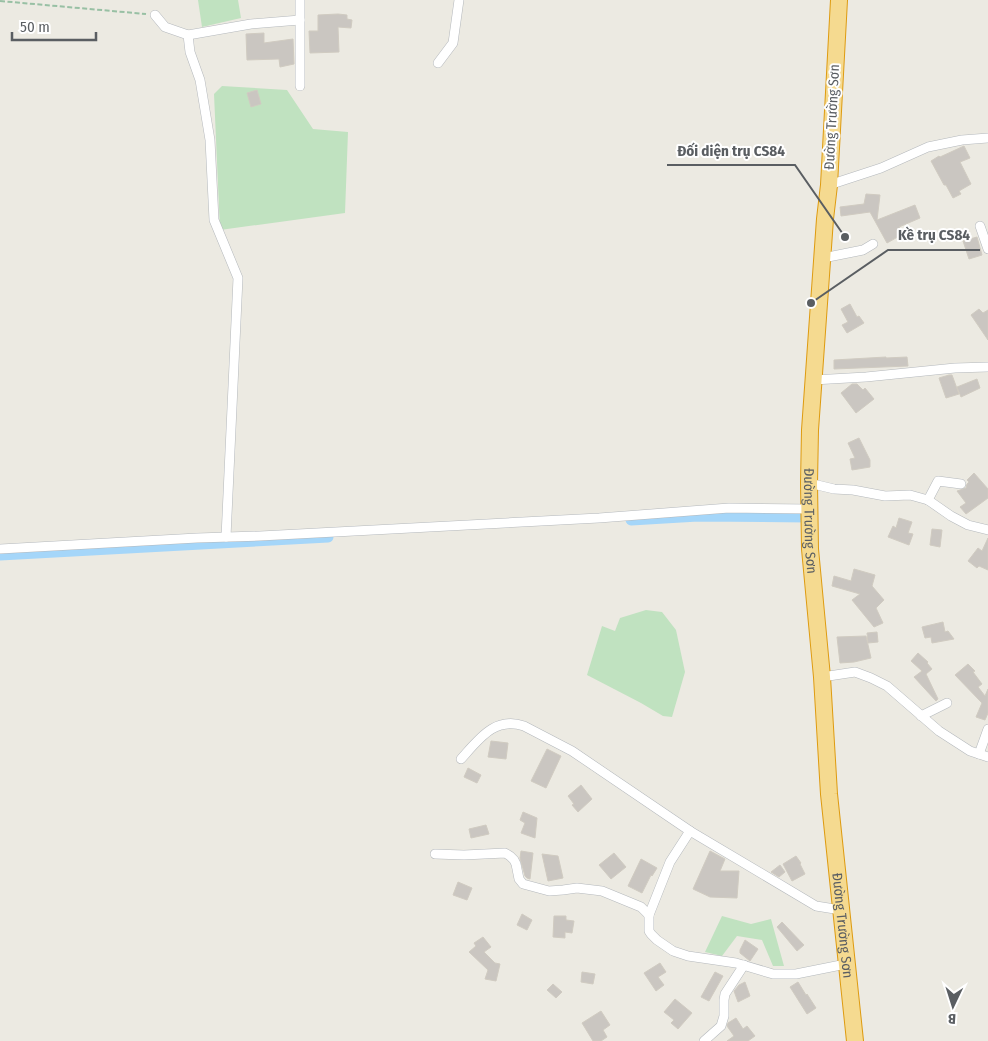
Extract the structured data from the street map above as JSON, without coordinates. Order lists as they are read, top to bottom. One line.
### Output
{"streets":{"highway":["Đường Trường Sơn"]},"places":["Đối diện trụ CS84","Kề trụ CS84"],"scale_bar":"50 m","north":"bottom"}
